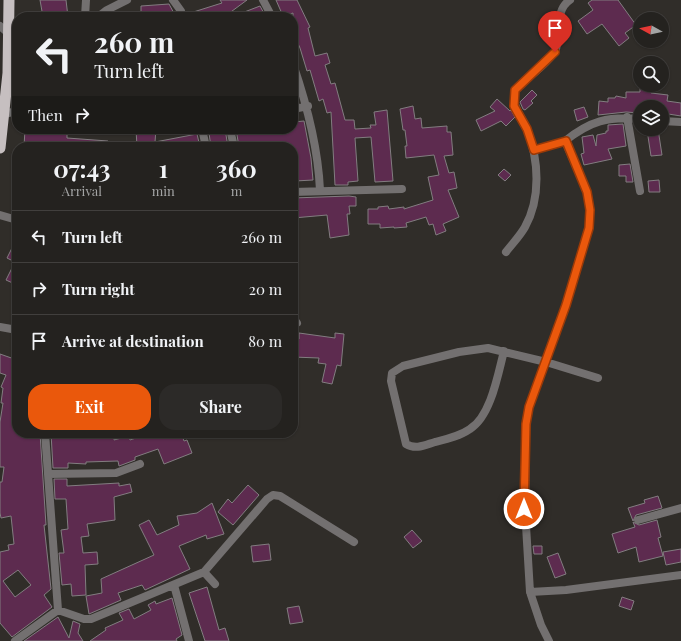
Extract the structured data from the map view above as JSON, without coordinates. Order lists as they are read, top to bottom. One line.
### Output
{"north":"left","page":{"turn":["260 m","Turn left"],"then":"Then","eta":["07:43","Arrival","1","min","360","m"],"list":[{"name":"Turn left","value":"260 m"},{"name":"Turn right","value":"20 m"},{"name":"Arrive at destination","value":"80 m"}],"buttons":["Exit","Share"]}}
